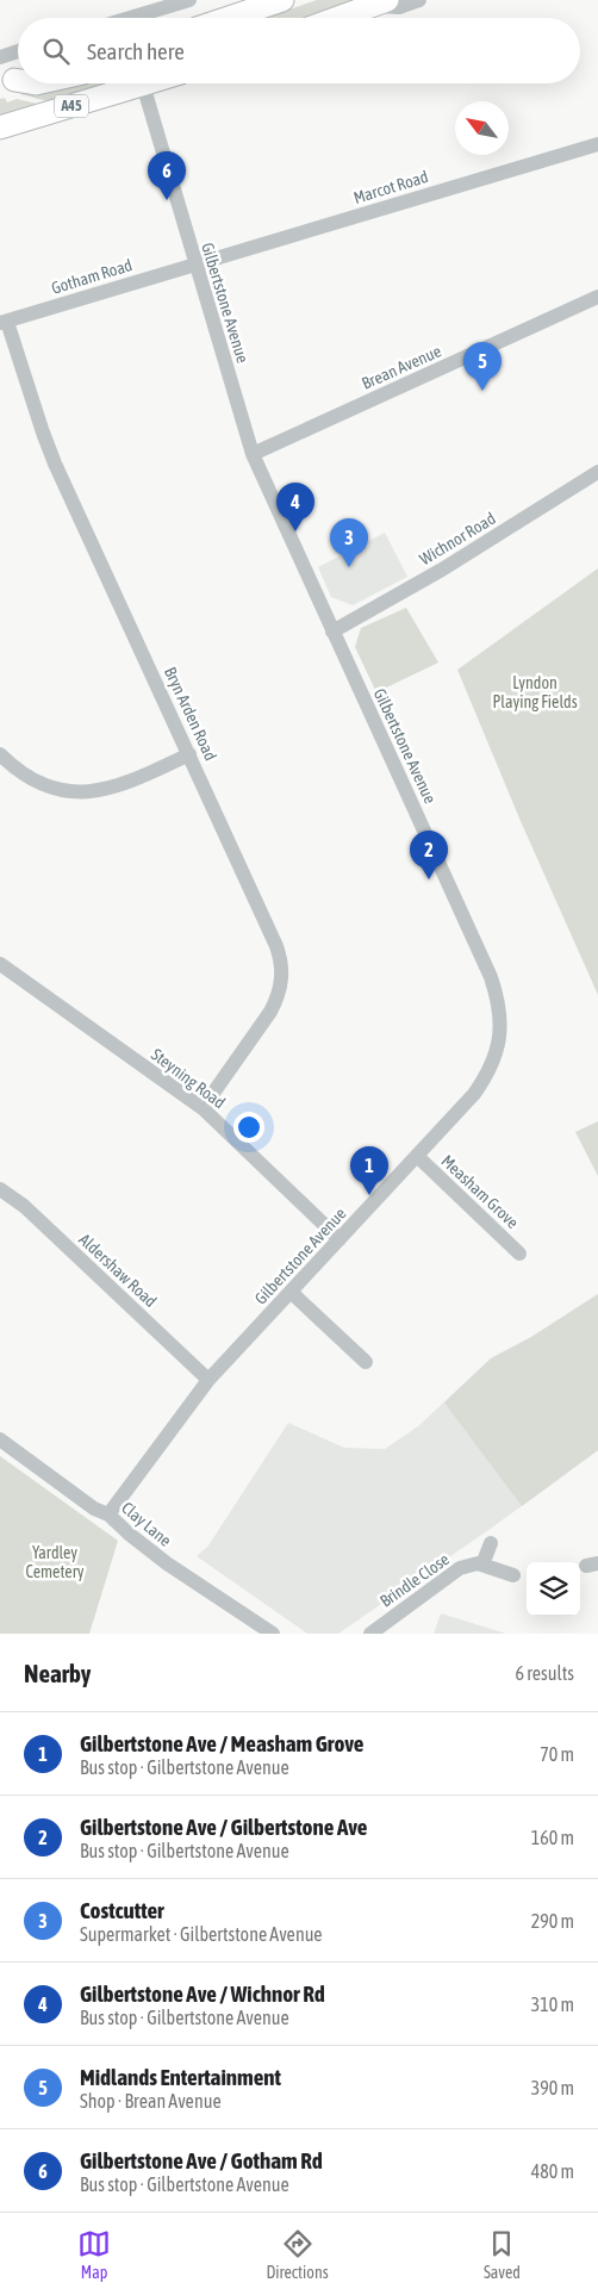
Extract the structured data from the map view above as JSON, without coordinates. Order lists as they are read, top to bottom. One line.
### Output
{"streets":{"highway":["A45"],"street":["Marcot Road","Gotham Road","Gilbertstone Avenue","Brean Avenue","Wichnor Road","Bryn Arden Road","Steyning Road","Measham Grove","Aldershaw Road","Clay Lane","Brindle Close"]},"crossings":[["Marcot Road","Gotham Road"],["Marcot Road","Gilbertstone Avenue"],["Gotham Road","Gilbertstone Avenue"],["Gotham Road","Bryn Arden Road"],["Gilbertstone Avenue","Brean Avenue"],["Gilbertstone Avenue","Wichnor Road"],["Gilbertstone Avenue","Steyning Road"],["Gilbertstone Avenue","Measham Grove"],["Gilbertstone Avenue","Aldershaw Road"],["Gilbertstone Avenue","Clay Lane"],["Bryn Arden Road","Steyning Road"]],"parks":["Lyndon Playing Fields","Yardley Cemetery"],"north":"top left","page":{"search":"Search here","pins":["6","5","4","3","2","1"],"heading":["Nearby","6 results"],"list":[{"mark":"1","name":"Gilbertstone Ave / Measham Grove","note":"Bus stop · Gilbertstone Avenue","value":"70 m"},{"mark":"2","name":"Gilbertstone Ave / Gilbertstone Ave","note":"Bus stop · Gilbertstone Avenue","value":"160 m"},{"mark":"3","name":"Costcutter","note":"Supermarket · Gilbertstone Avenue","value":"290 m"},{"mark":"4","name":"Gilbertstone Ave / Wichnor Rd","note":"Bus stop · Gilbertstone Avenue","value":"310 m"},{"mark":"5","name":"Midlands Entertainment","note":"Shop · Brean Avenue","value":"390 m"},{"mark":"6","name":"Gilbertstone Ave / Gotham Rd","note":"Bus stop · Gilbertstone Avenue","value":"480 m"}],"nav":["Map","Directions","Saved"]}}
